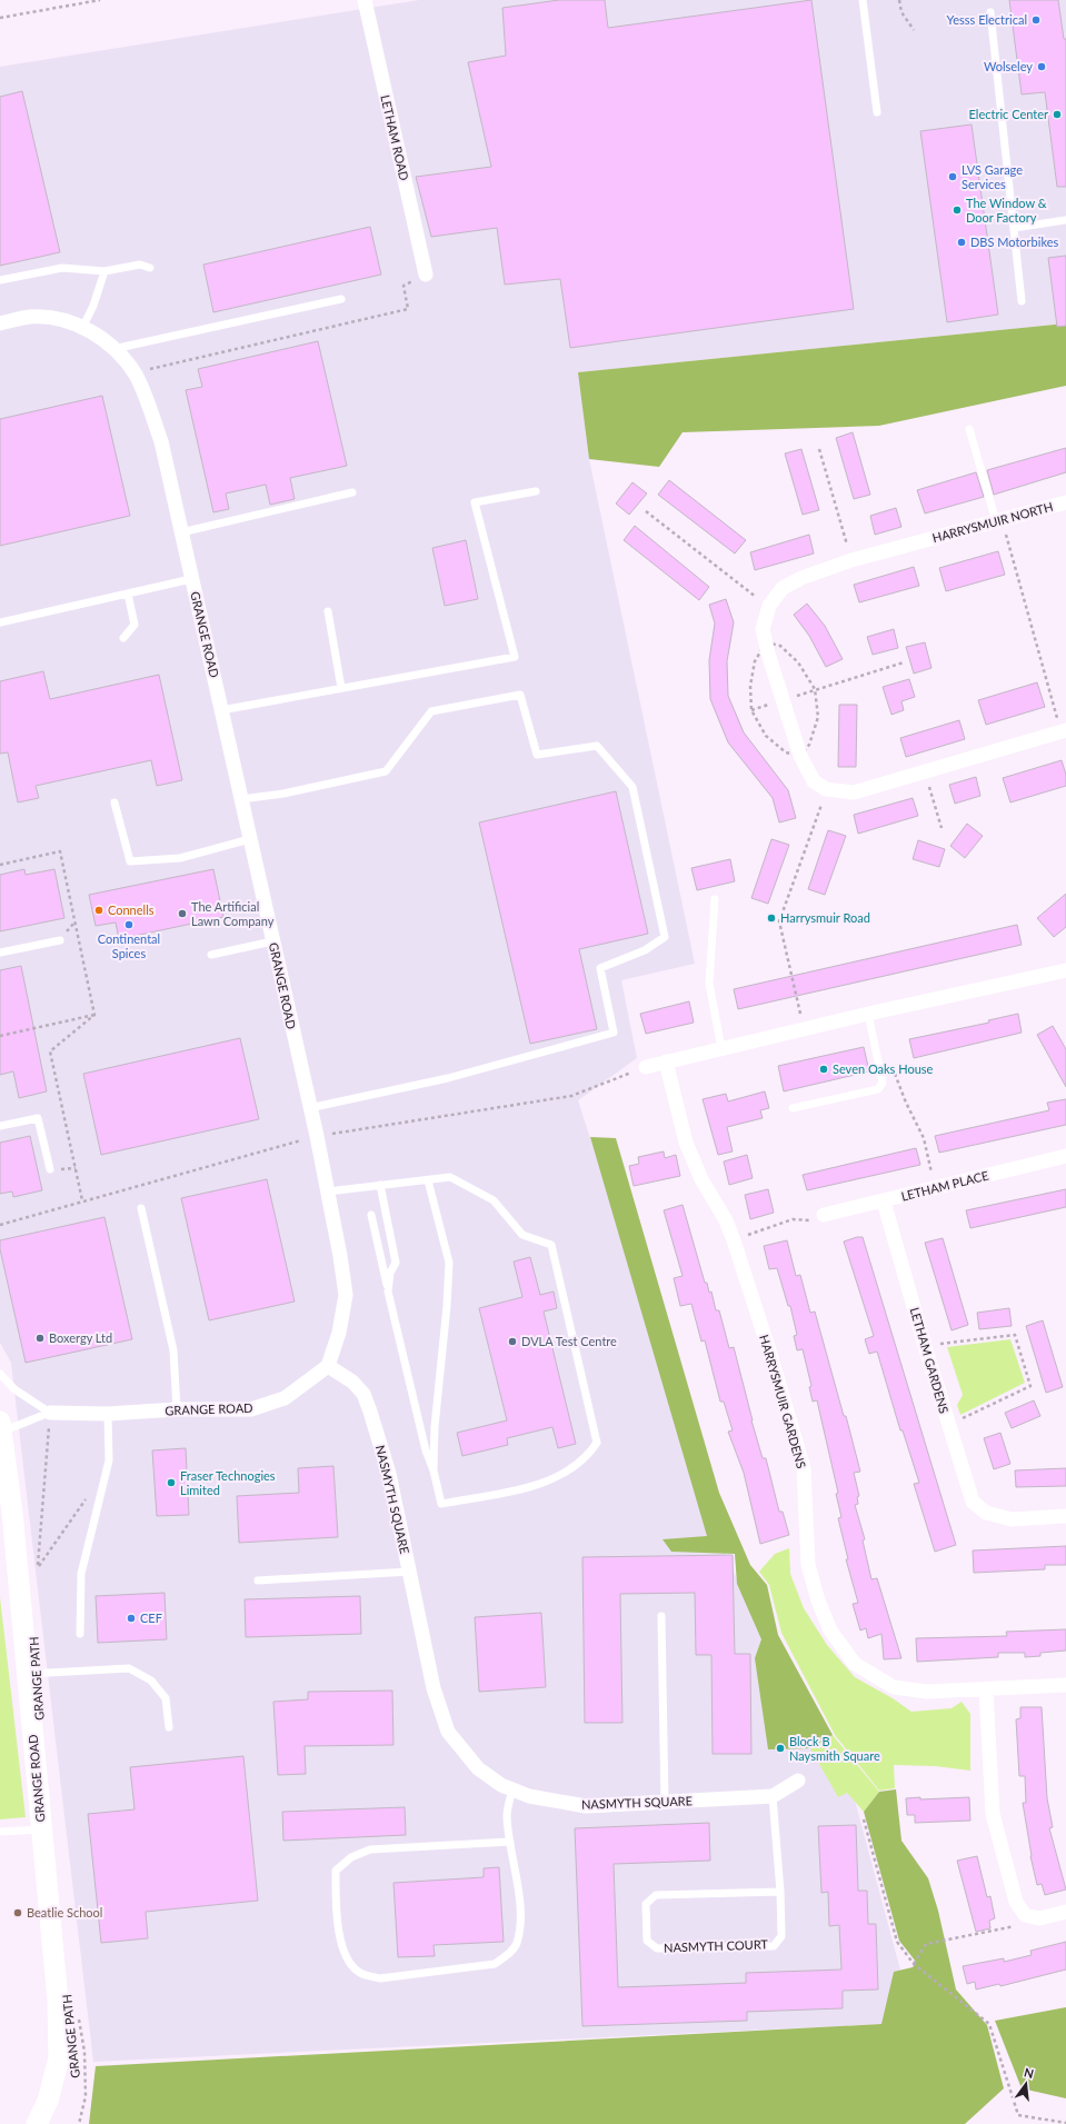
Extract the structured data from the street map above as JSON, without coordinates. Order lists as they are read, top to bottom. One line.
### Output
{"streets":{"street":["LETHAM ROAD","HARRYSMUIR NORTH","GRANGE ROAD","LETHAM PLACE","LETHAM GARDENS","HARRYSMUIR GARDENS","NASMYTH SQUARE"],"lane":["NASMYTH COURT"],"path":["GRANGE PATH"]},"crossings":[["GRANGE ROAD","NASMYTH SQUARE"],["LETHAM PLACE","LETHAM GARDENS"],["NASMYTH SQUARE","NASMYTH COURT"]],"places":["Yesss Electrical","Wolseley","Electric Center","LVS Garage Services","The Window & Door Factory","DBS Motorbikes","Connells","The Artificial Lawn Company","Harrysmuir Road","Continental Spices","Seven Oaks House","Boxergy Ltd","DVLA Test Centre","Fraser Technogies Limited","CEF","Block B Naysmith Square","Beatlie School"],"north":"top"}
